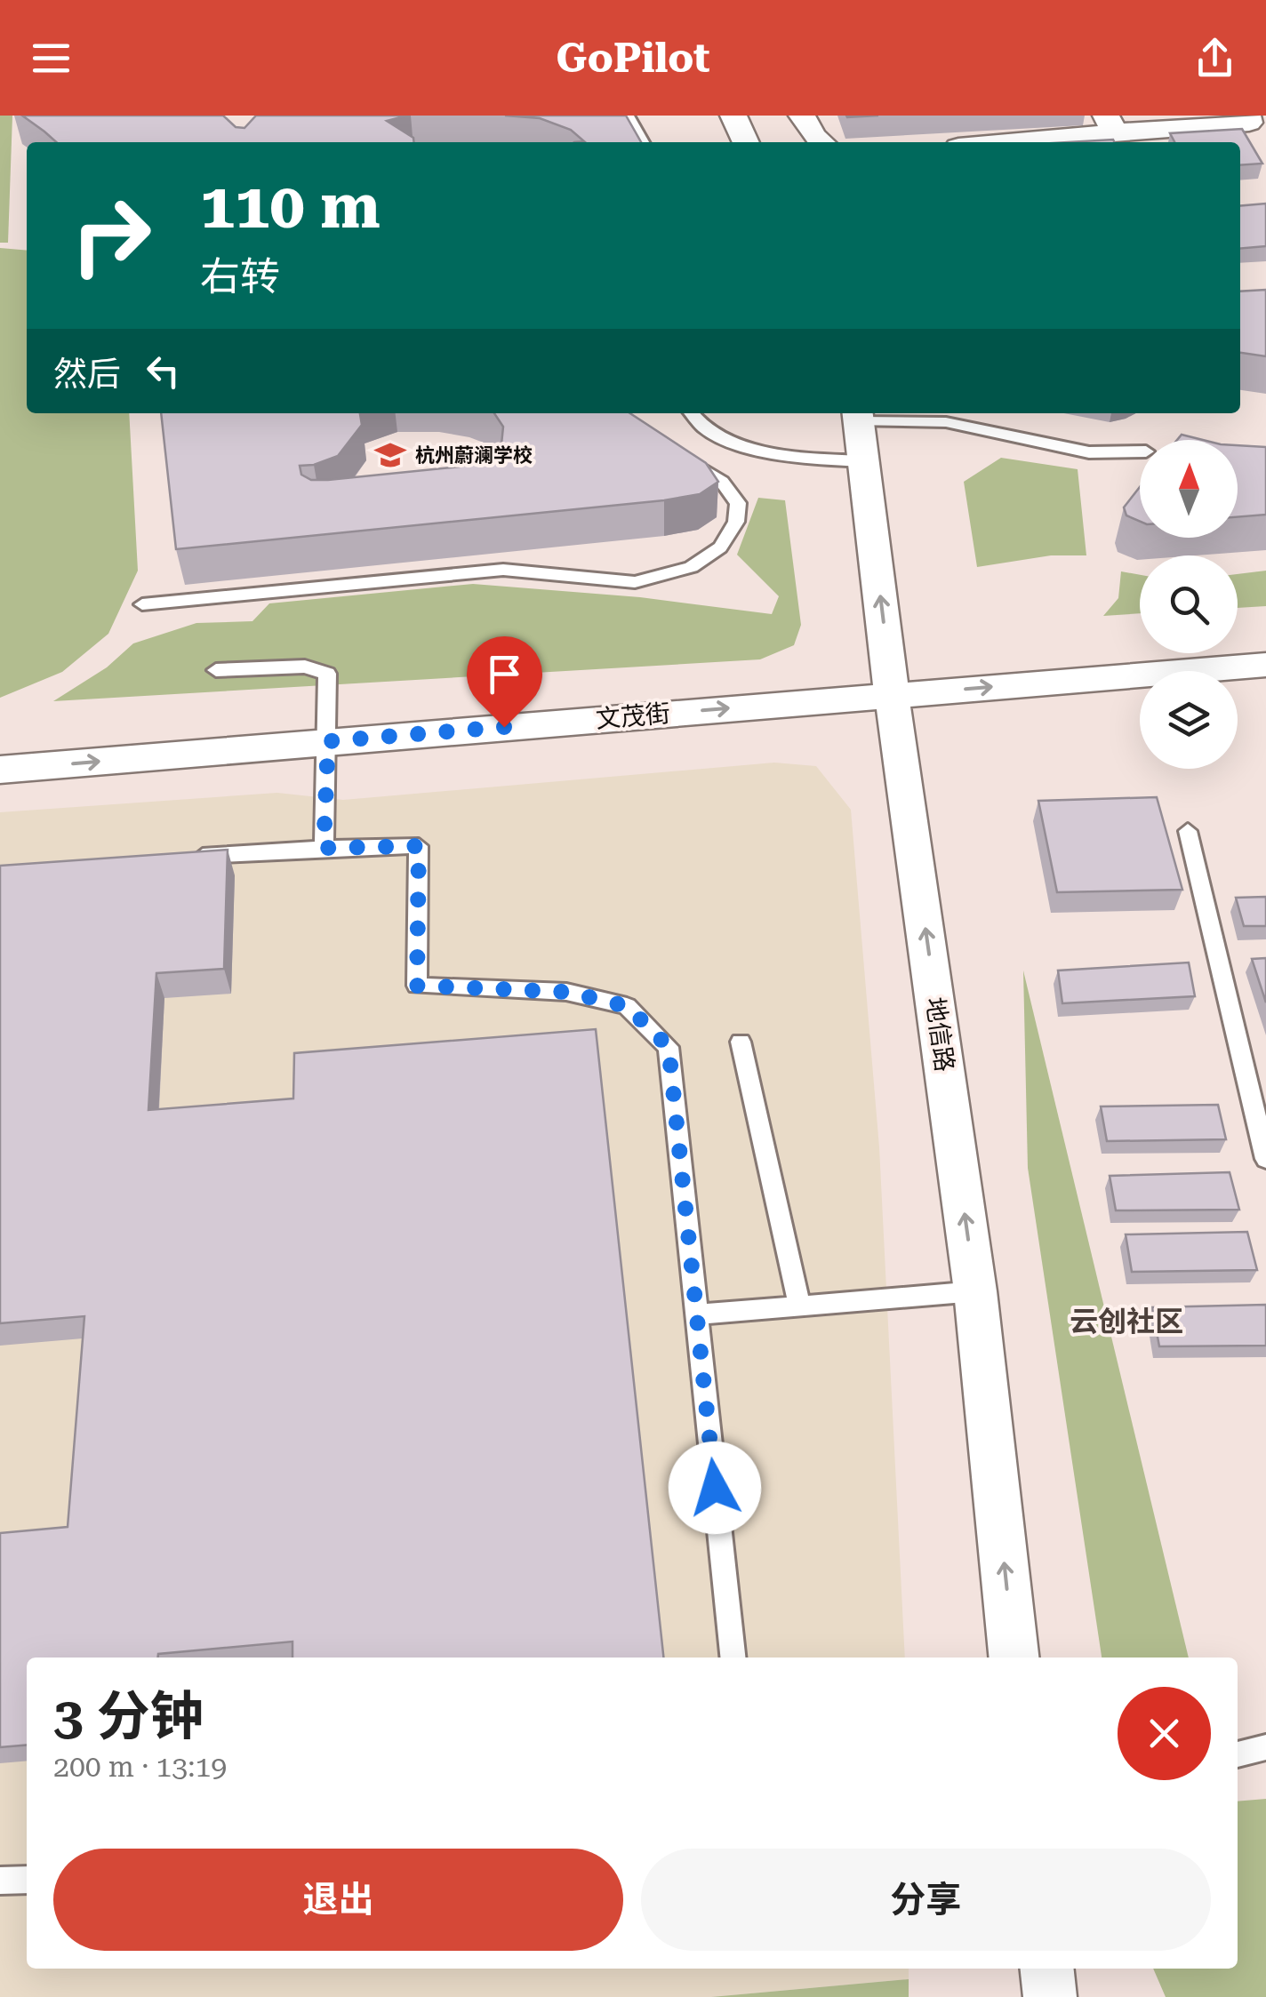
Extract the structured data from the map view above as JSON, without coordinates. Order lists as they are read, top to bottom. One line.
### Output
{"streets":{"street":["文茂街","地信路"]},"crossings":[["文茂街","地信路"]],"one_way":["文茂街","地信路"],"districts":["云创社区"],"places":{"school or university":["杭州蔚澜学校"]},"north":"top","page":{"header":"GoPilot","turn":["110 m","右转"],"then":"然后","heading":["3 分钟","200 m · 13:19"],"buttons":["退出","分享"]}}
